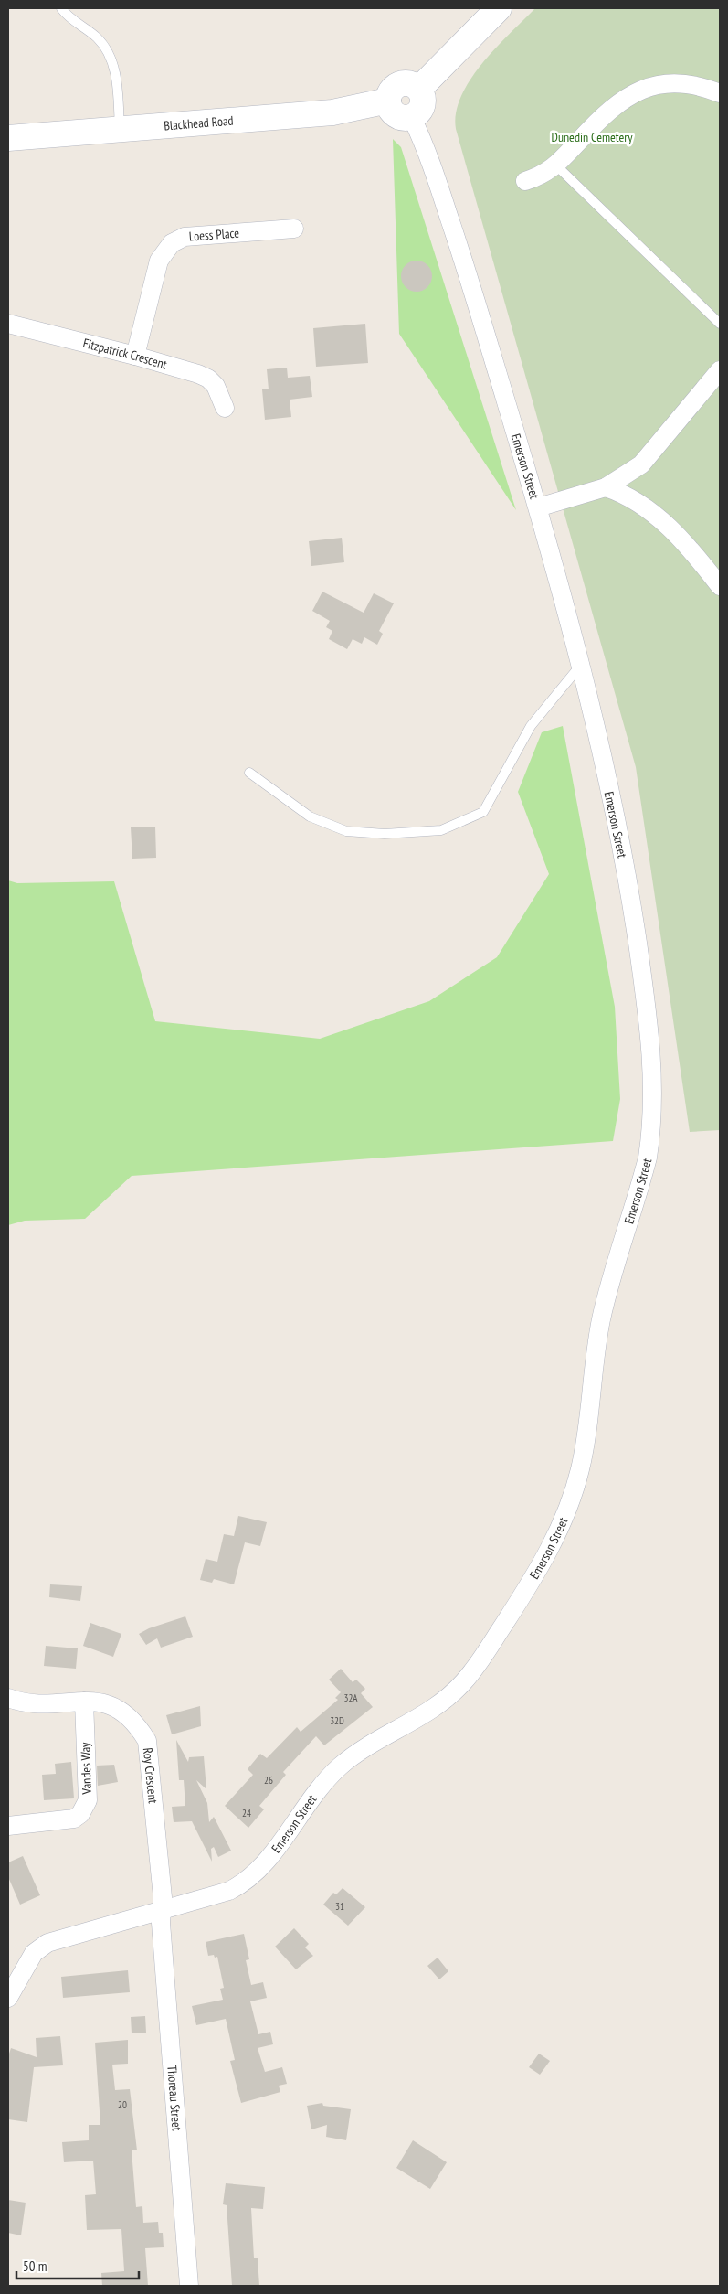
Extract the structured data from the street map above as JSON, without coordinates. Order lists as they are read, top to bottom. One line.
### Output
{"streets":{"main road":["Blackhead Road"],"street":["Loess Place","Fitzpatrick Crescent","Emerson Street","Vandes Way","Roy Crescent","Thoreau Street"]},"crossings":[["Blackhead Road","Emerson Street"],["Loess Place","Fitzpatrick Crescent"],["Emerson Street","Roy Crescent"],["Emerson Street","Thoreau Street"],["Vandes Way","Roy Crescent"],["Roy Crescent","Thoreau Street"]],"parks":["Dunedin Cemetery"],"house_numbers":["32A","32D","26","24","31","20"],"scale_bar":"50 m"}
